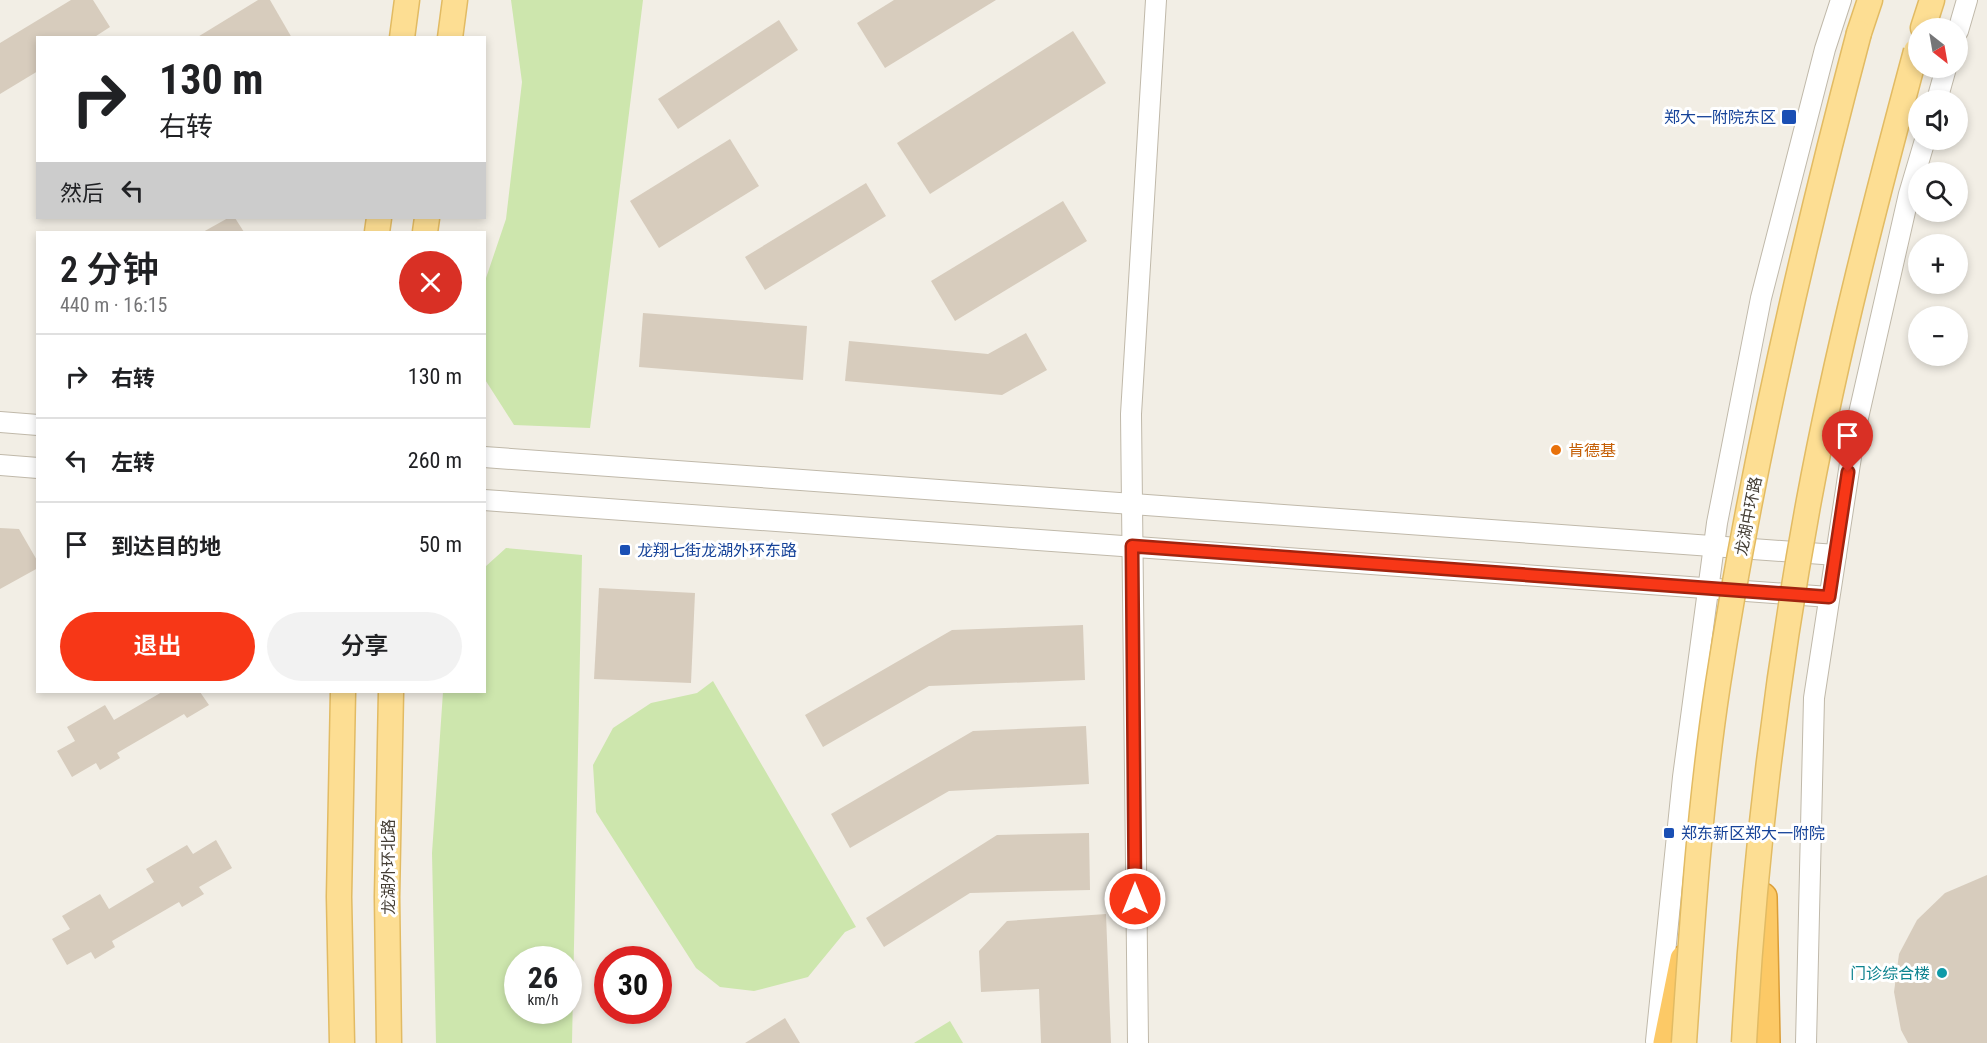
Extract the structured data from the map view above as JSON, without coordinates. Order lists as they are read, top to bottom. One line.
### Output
{"streets":{"main road":["龙湖中环路","龙湖外环北路"]},"places":{"transit":["郑大一附院东区","龙翔七街龙湖外环东路","郑东新区郑大一附院"],"other":["肯德基","门诊综合楼"]},"north":"bottom right","page":{"map_buttons":["+","−"],"turn":["130 m","右转"],"then":"然后","heading":["2 分钟","440 m · 16:15"],"list":[{"name":"右转","value":"130 m"},{"name":"左转","value":"260 m"},{"name":"到达目的地","value":"50 m"}],"buttons":["退出","分享"],"speed":"26 km/h","limit":"30"}}
